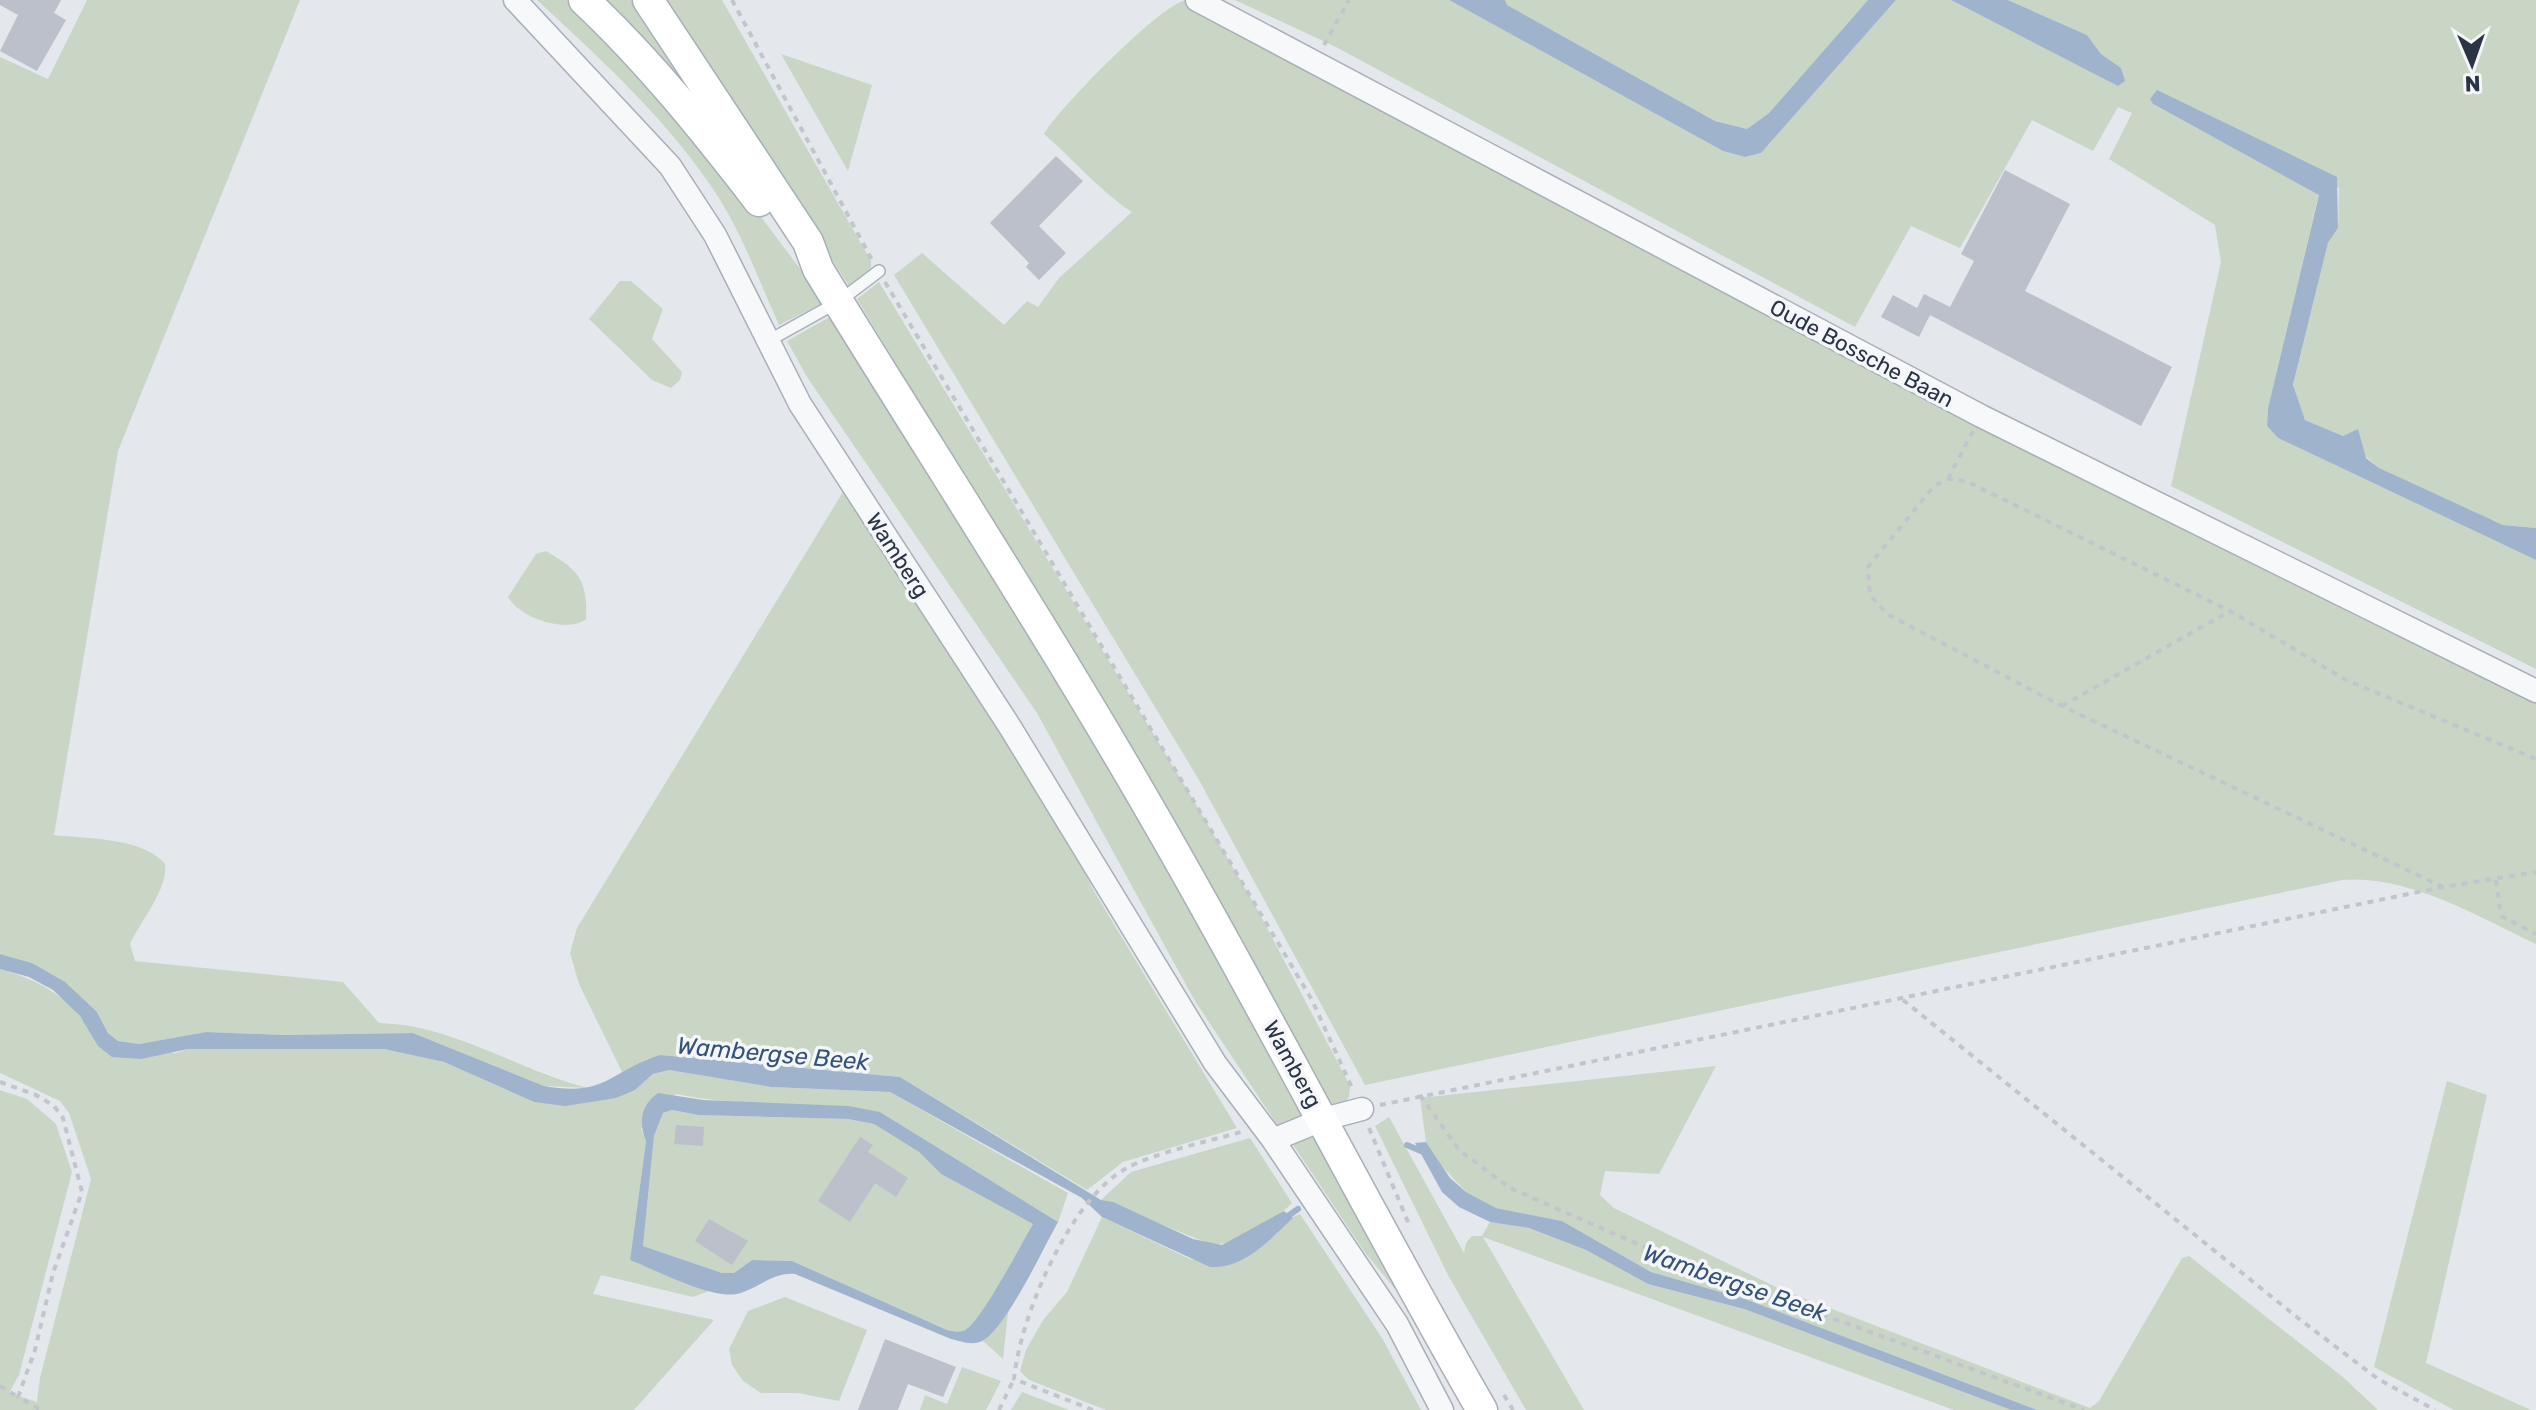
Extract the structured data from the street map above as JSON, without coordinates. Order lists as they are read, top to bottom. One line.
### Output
{"streets":{"main road":["Wamberg"],"street":["Oude Bossche Baan"]},"water":["Wambergse Beek"],"north":"bottom"}
